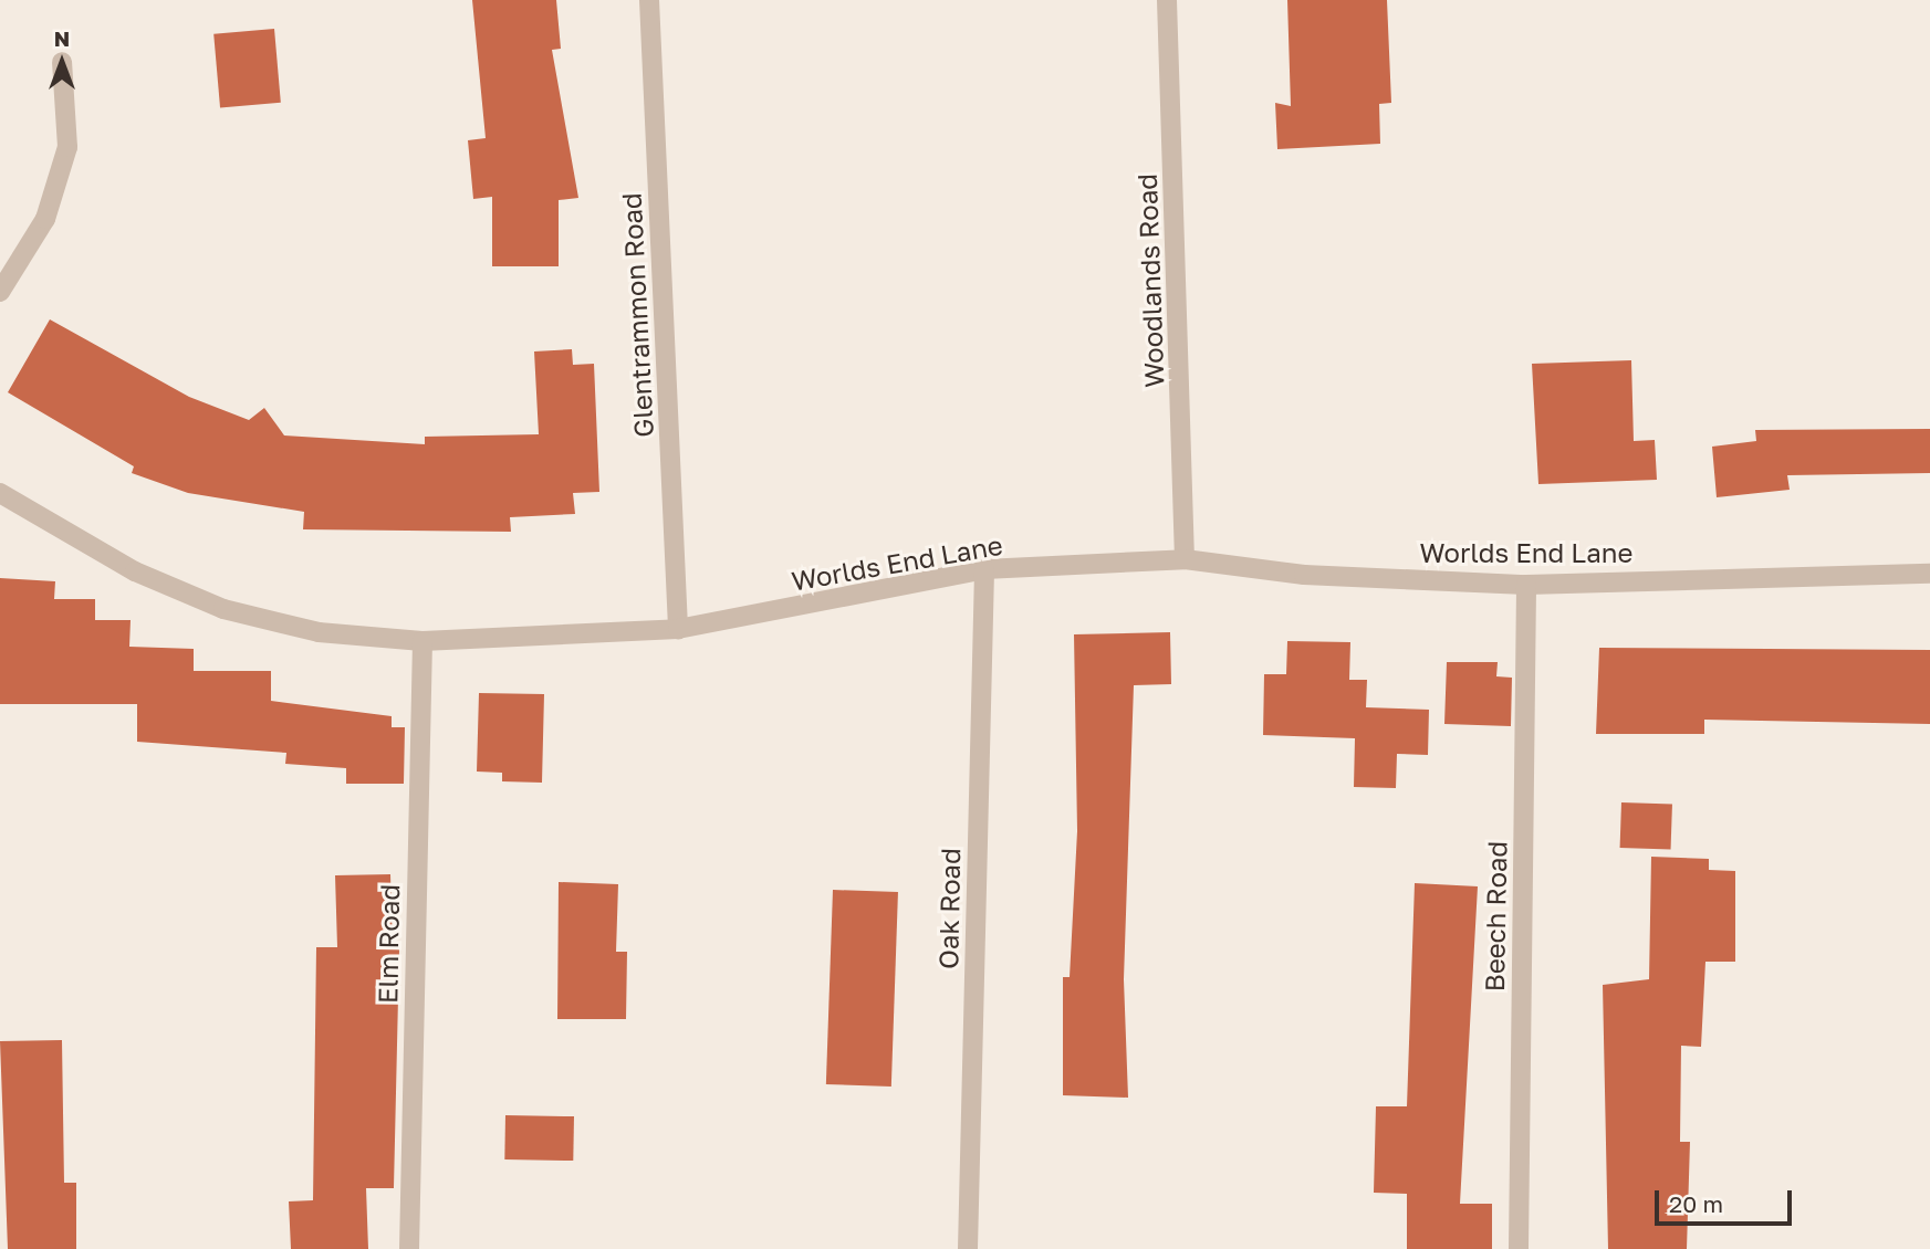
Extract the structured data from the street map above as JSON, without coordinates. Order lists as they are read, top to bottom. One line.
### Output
{"streets":{"street":["Woodlands Road","Glentrammon Road","Worlds End Lane","Oak Road","Beech Road","Elm Road"]},"crossings":[["Woodlands Road","Worlds End Lane"],["Glentrammon Road","Worlds End Lane"],["Worlds End Lane","Oak Road"],["Worlds End Lane","Beech Road"],["Worlds End Lane","Elm Road"]],"scale_bar":"20 m","north":"top"}
